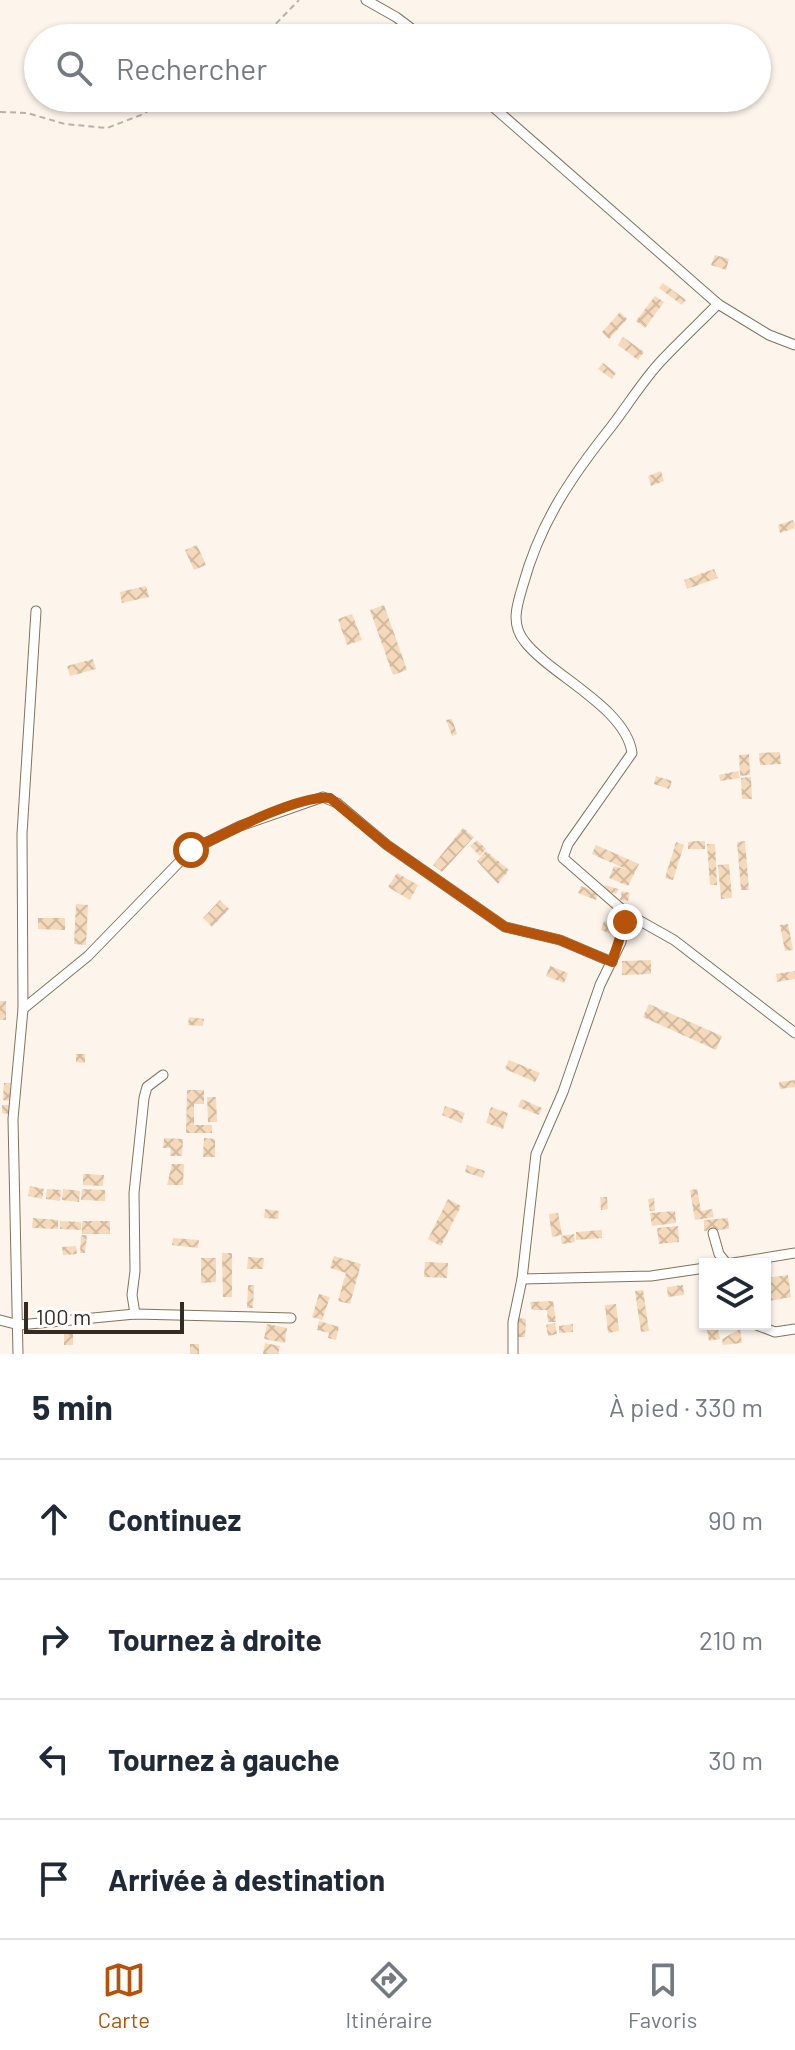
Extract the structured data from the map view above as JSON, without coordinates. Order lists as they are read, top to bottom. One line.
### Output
{"scale_bar":"100 m","page":{"search":"Rechercher","scale":"100 m","heading":["5 min","À pied · 330 m"],"list":[["Continuez","90 m"],["Tournez à droite","210 m"],["Tournez à gauche","30 m"],"Arrivée à destination"],"nav":["Carte","Itinéraire","Favoris"]}}
